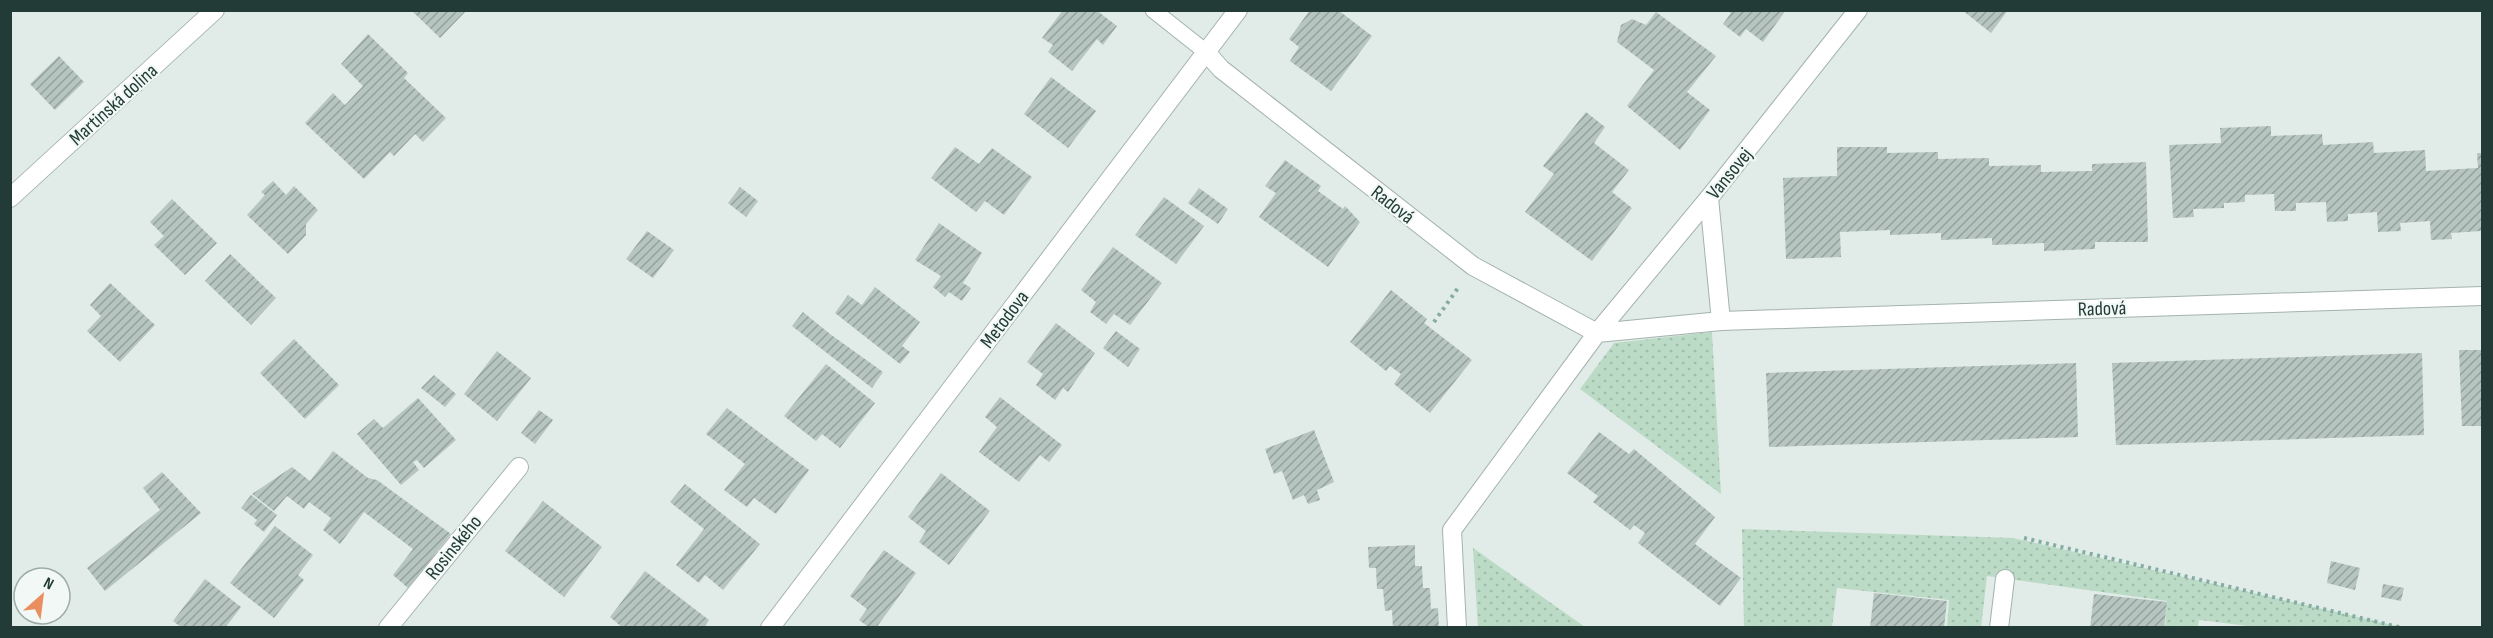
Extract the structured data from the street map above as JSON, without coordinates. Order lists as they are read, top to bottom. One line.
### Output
{"streets":{"street":["Martinská dolina","Vansovej","Radová","Metodova","Rosinského"]},"crossings":[["Vansovej","Radová"],["Radová","Metodova"]],"north":"top right"}
